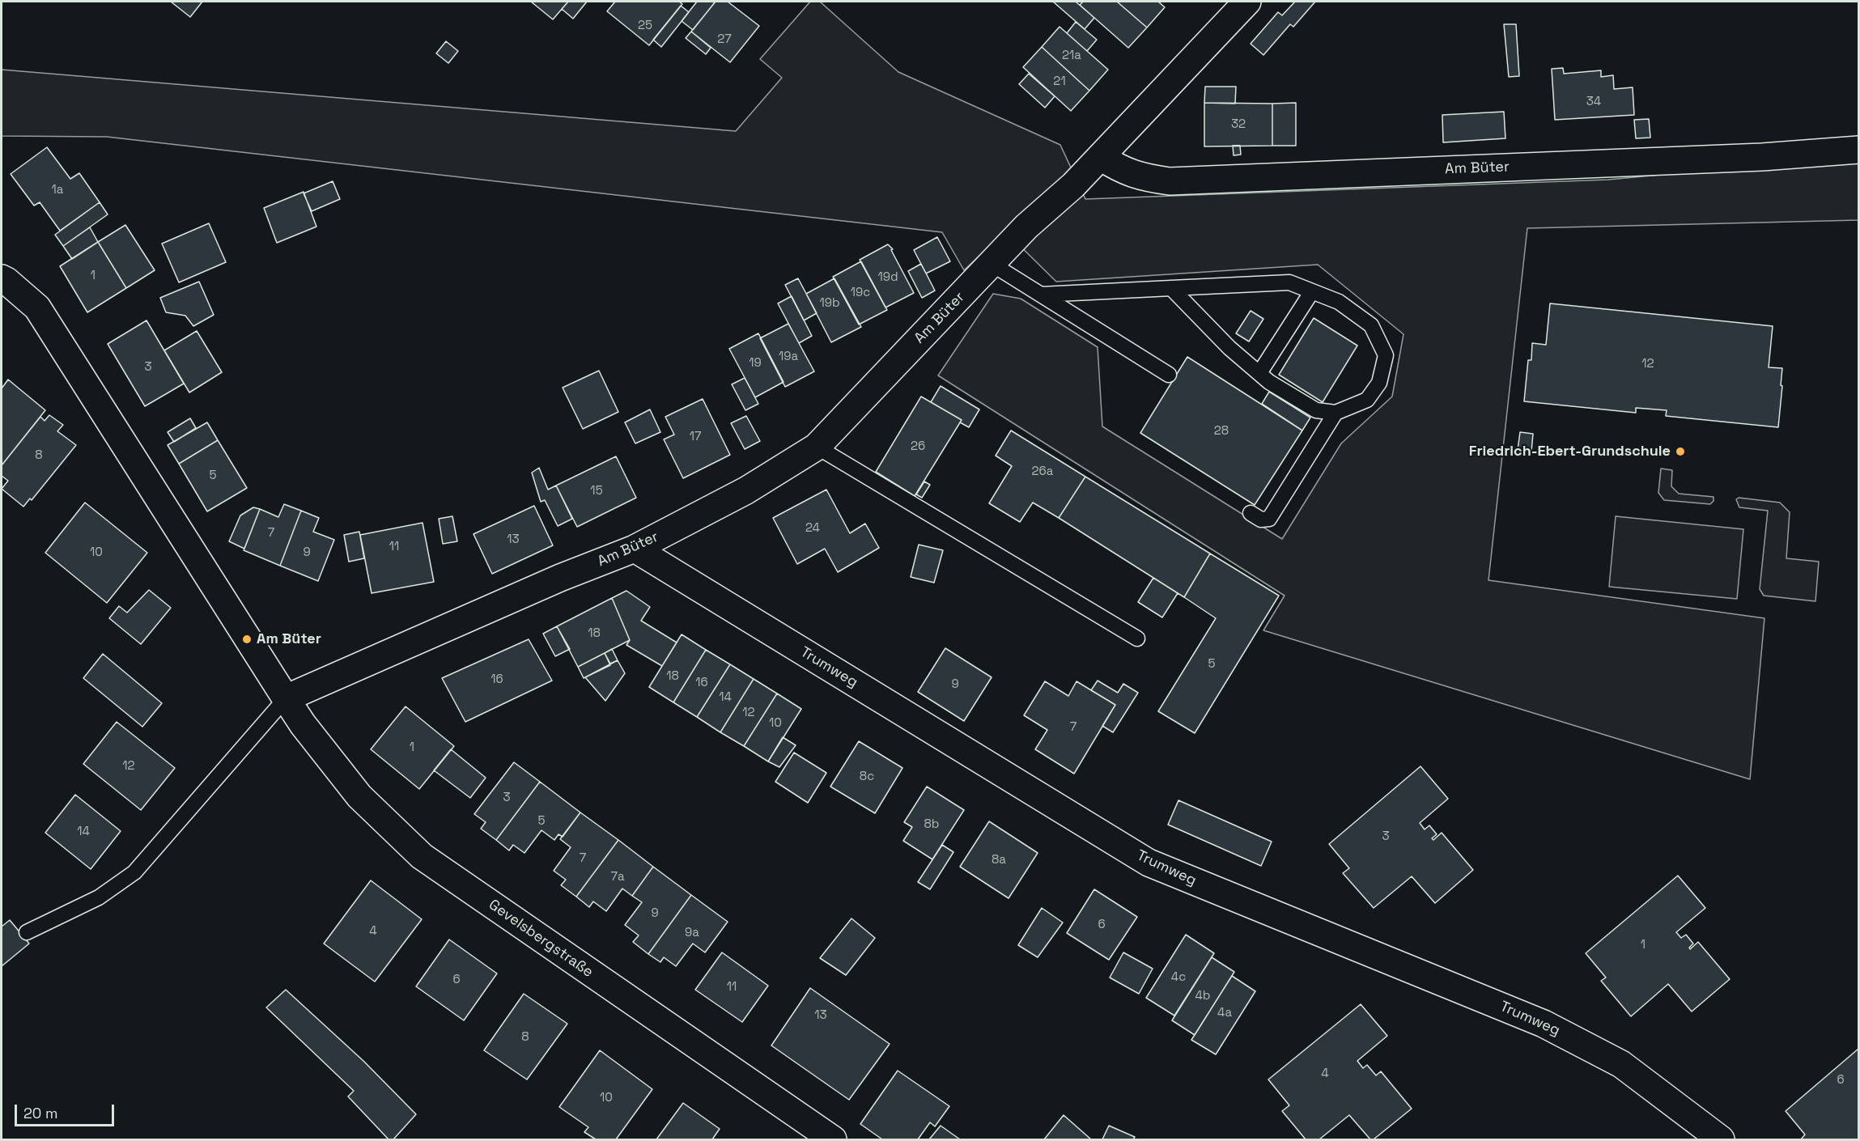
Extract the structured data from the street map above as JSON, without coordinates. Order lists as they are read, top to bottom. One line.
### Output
{"streets":{"street":["Am Büter","Trumweg","Gevelsbergstraße"]},"crossings":[["Am Büter","Trumweg"],["Am Büter","Gevelsbergstraße"]],"places":["Friedrich-Ebert-Grundschule","Am Büter"],"house_numbers":["25","27","21a","21","34","32","1a","1","19d","19c","19b","19a","19","12","3","28","17","26","8","26a","5","15","24","7","13","11","10","9","18","5","18","16","16","9","14","12","10","7","1","12","8c","3","5","8b","14","3","7","8a","7a","9","6","4","9a","1","4c","6","11","4b","4a","13","8","4","6","10"],"scale_bar":"20 m"}
